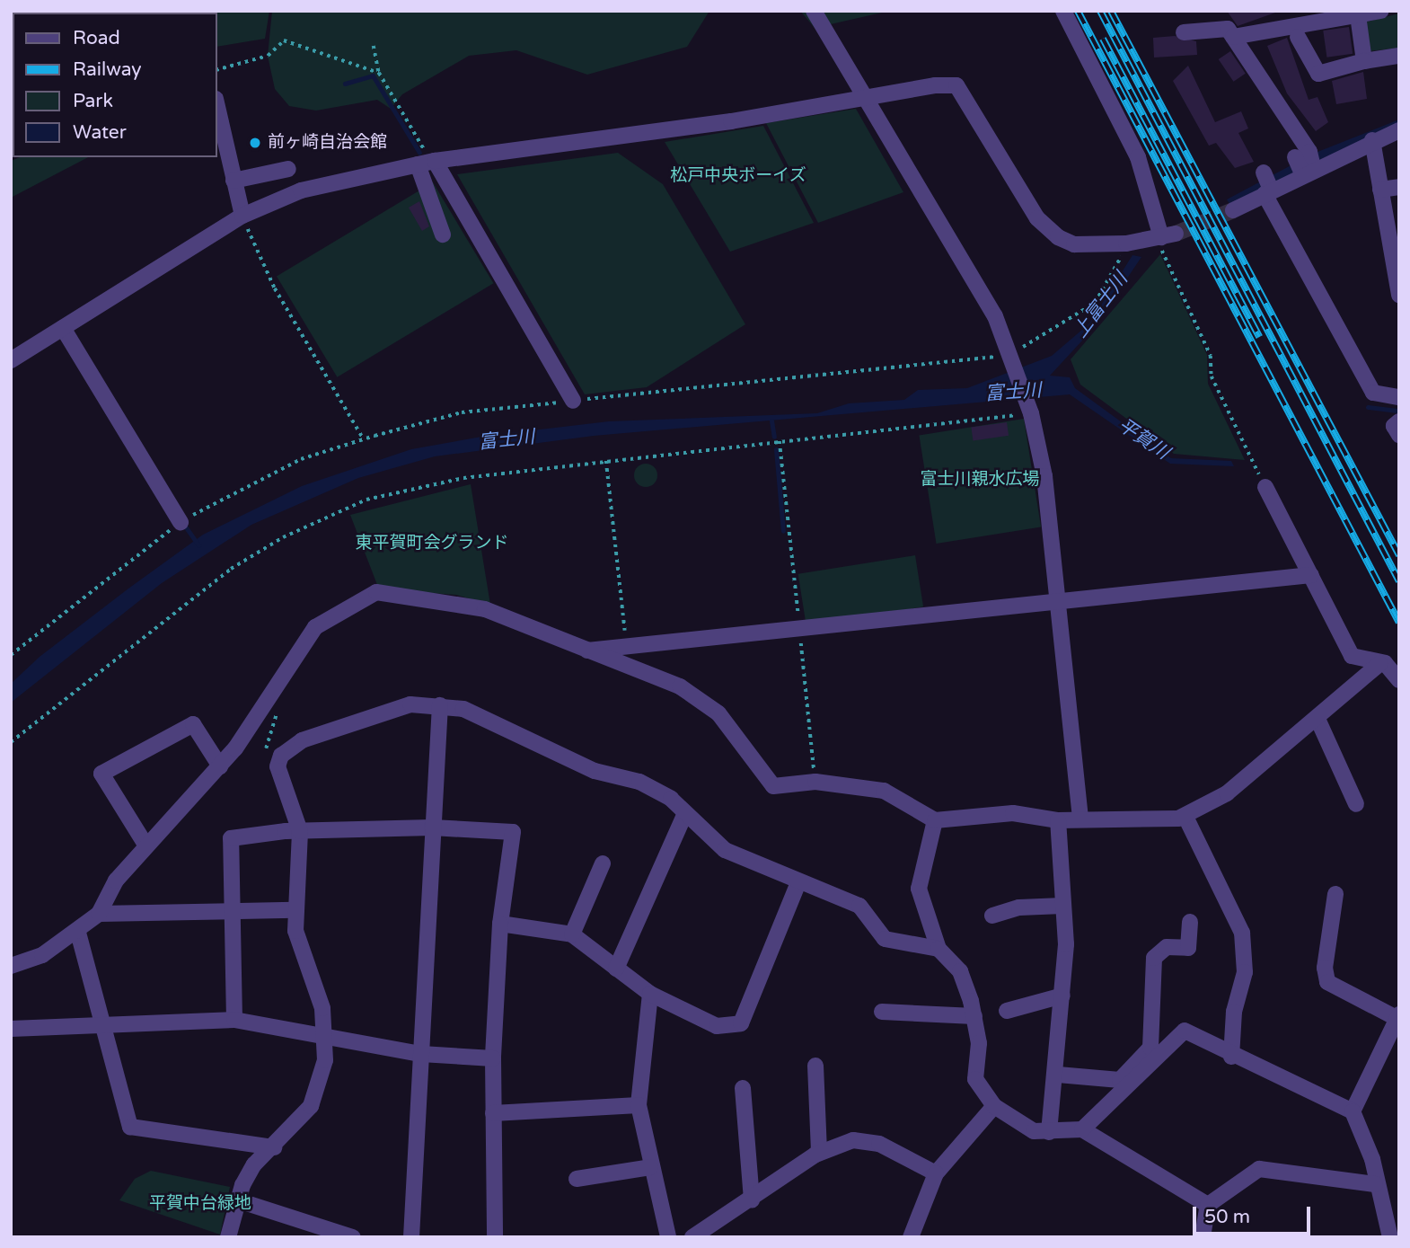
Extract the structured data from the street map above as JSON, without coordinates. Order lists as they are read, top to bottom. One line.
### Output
{"water":["上富士川","富士川","平賀川"],"parks":["松戸中央ボーイズ","富士川親水広場","東平賀町会グランド","平賀中台緑地"],"places":["前ヶ崎自治会館"],"legend":["Road","Railway","Park","Water"],"scale_bar":"50 m"}
